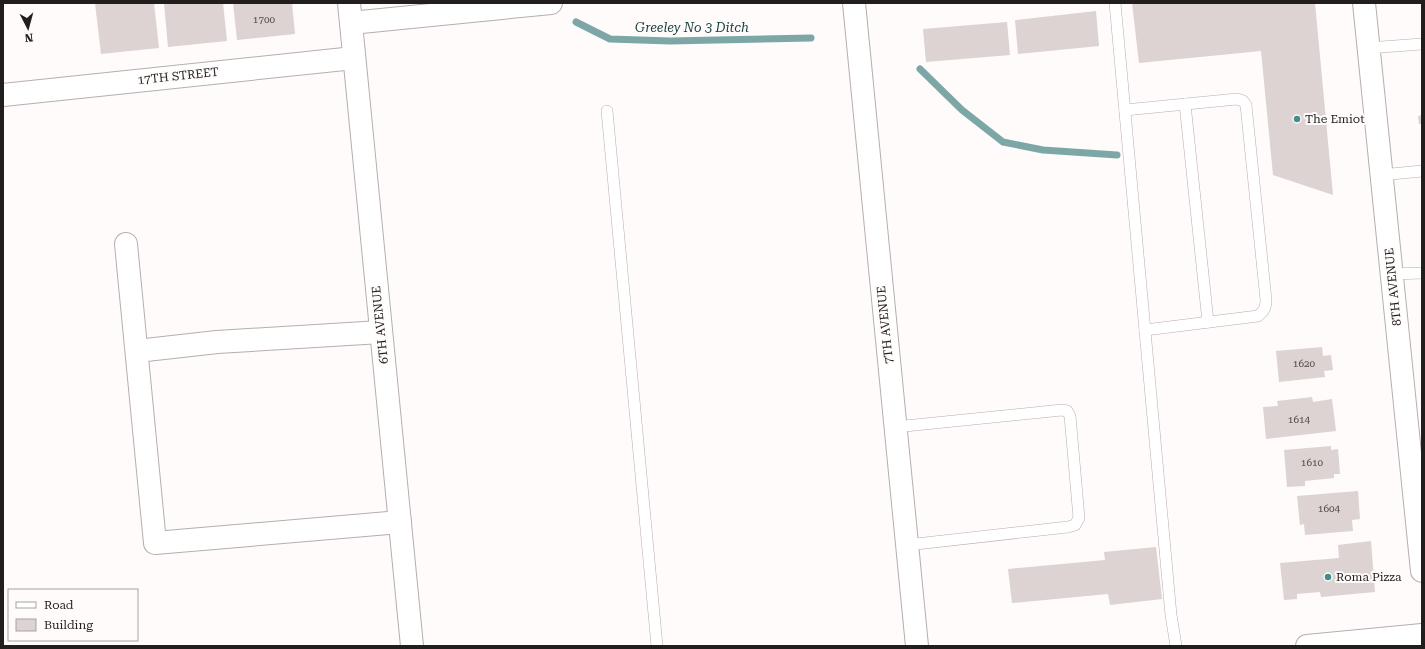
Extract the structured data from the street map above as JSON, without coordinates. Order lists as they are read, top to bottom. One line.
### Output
{"streets":{"street":["17TH STREET","8TH AVENUE","6TH AVENUE","7TH AVENUE"]},"crossings":[["17TH STREET","6TH AVENUE"]],"water":["Greeley No 3 Ditch"],"places":["The Emiot","Roma Pizza"],"house_numbers":["1700","1620","1614","1610","1604"],"legend":["Road","Building"],"north":"bottom"}
